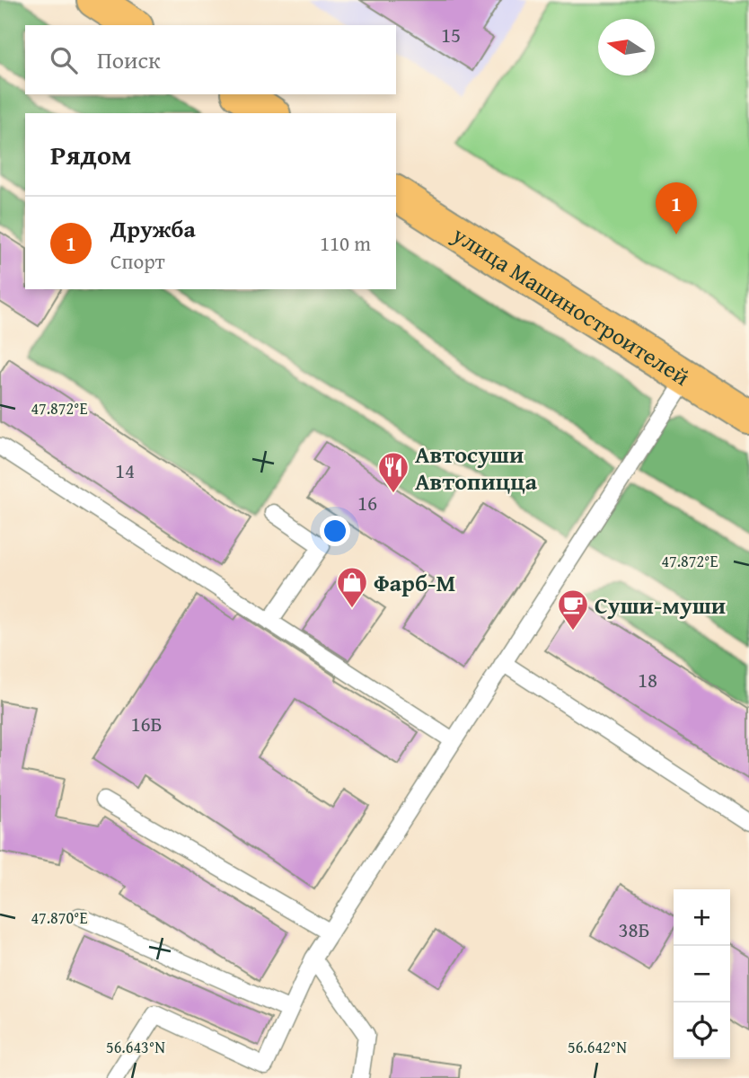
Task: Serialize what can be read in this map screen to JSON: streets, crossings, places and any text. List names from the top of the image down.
{
  "streets": {
    "main road": ["улица Машиностроителей"]
  },
  "places": {
    "restaurant": ["Автосуши Автопицца"],
    "shop": ["Фарб-М"],
    "cafe": ["Суши-муши"]
  },
  "house_numbers": [
    "15",
    "14",
    "16",
    "18",
    "16Б",
    "38Б"
  ],
  "north": "left",
  "page": {
    "search": "Поиск",
    "heading": "Рядом",
    "pins": "1",
    "list": [
      {
        "mark": "1",
        "name": "Дружба",
        "note": "Спорт",
        "value": "110 m"
      }
    ],
    "map_buttons": ["+", "−"]
  },
  "coordinates": [
    "47.872°E",
    "47.870°E",
    "56.643°N",
    "56.642°N"
  ]
}
